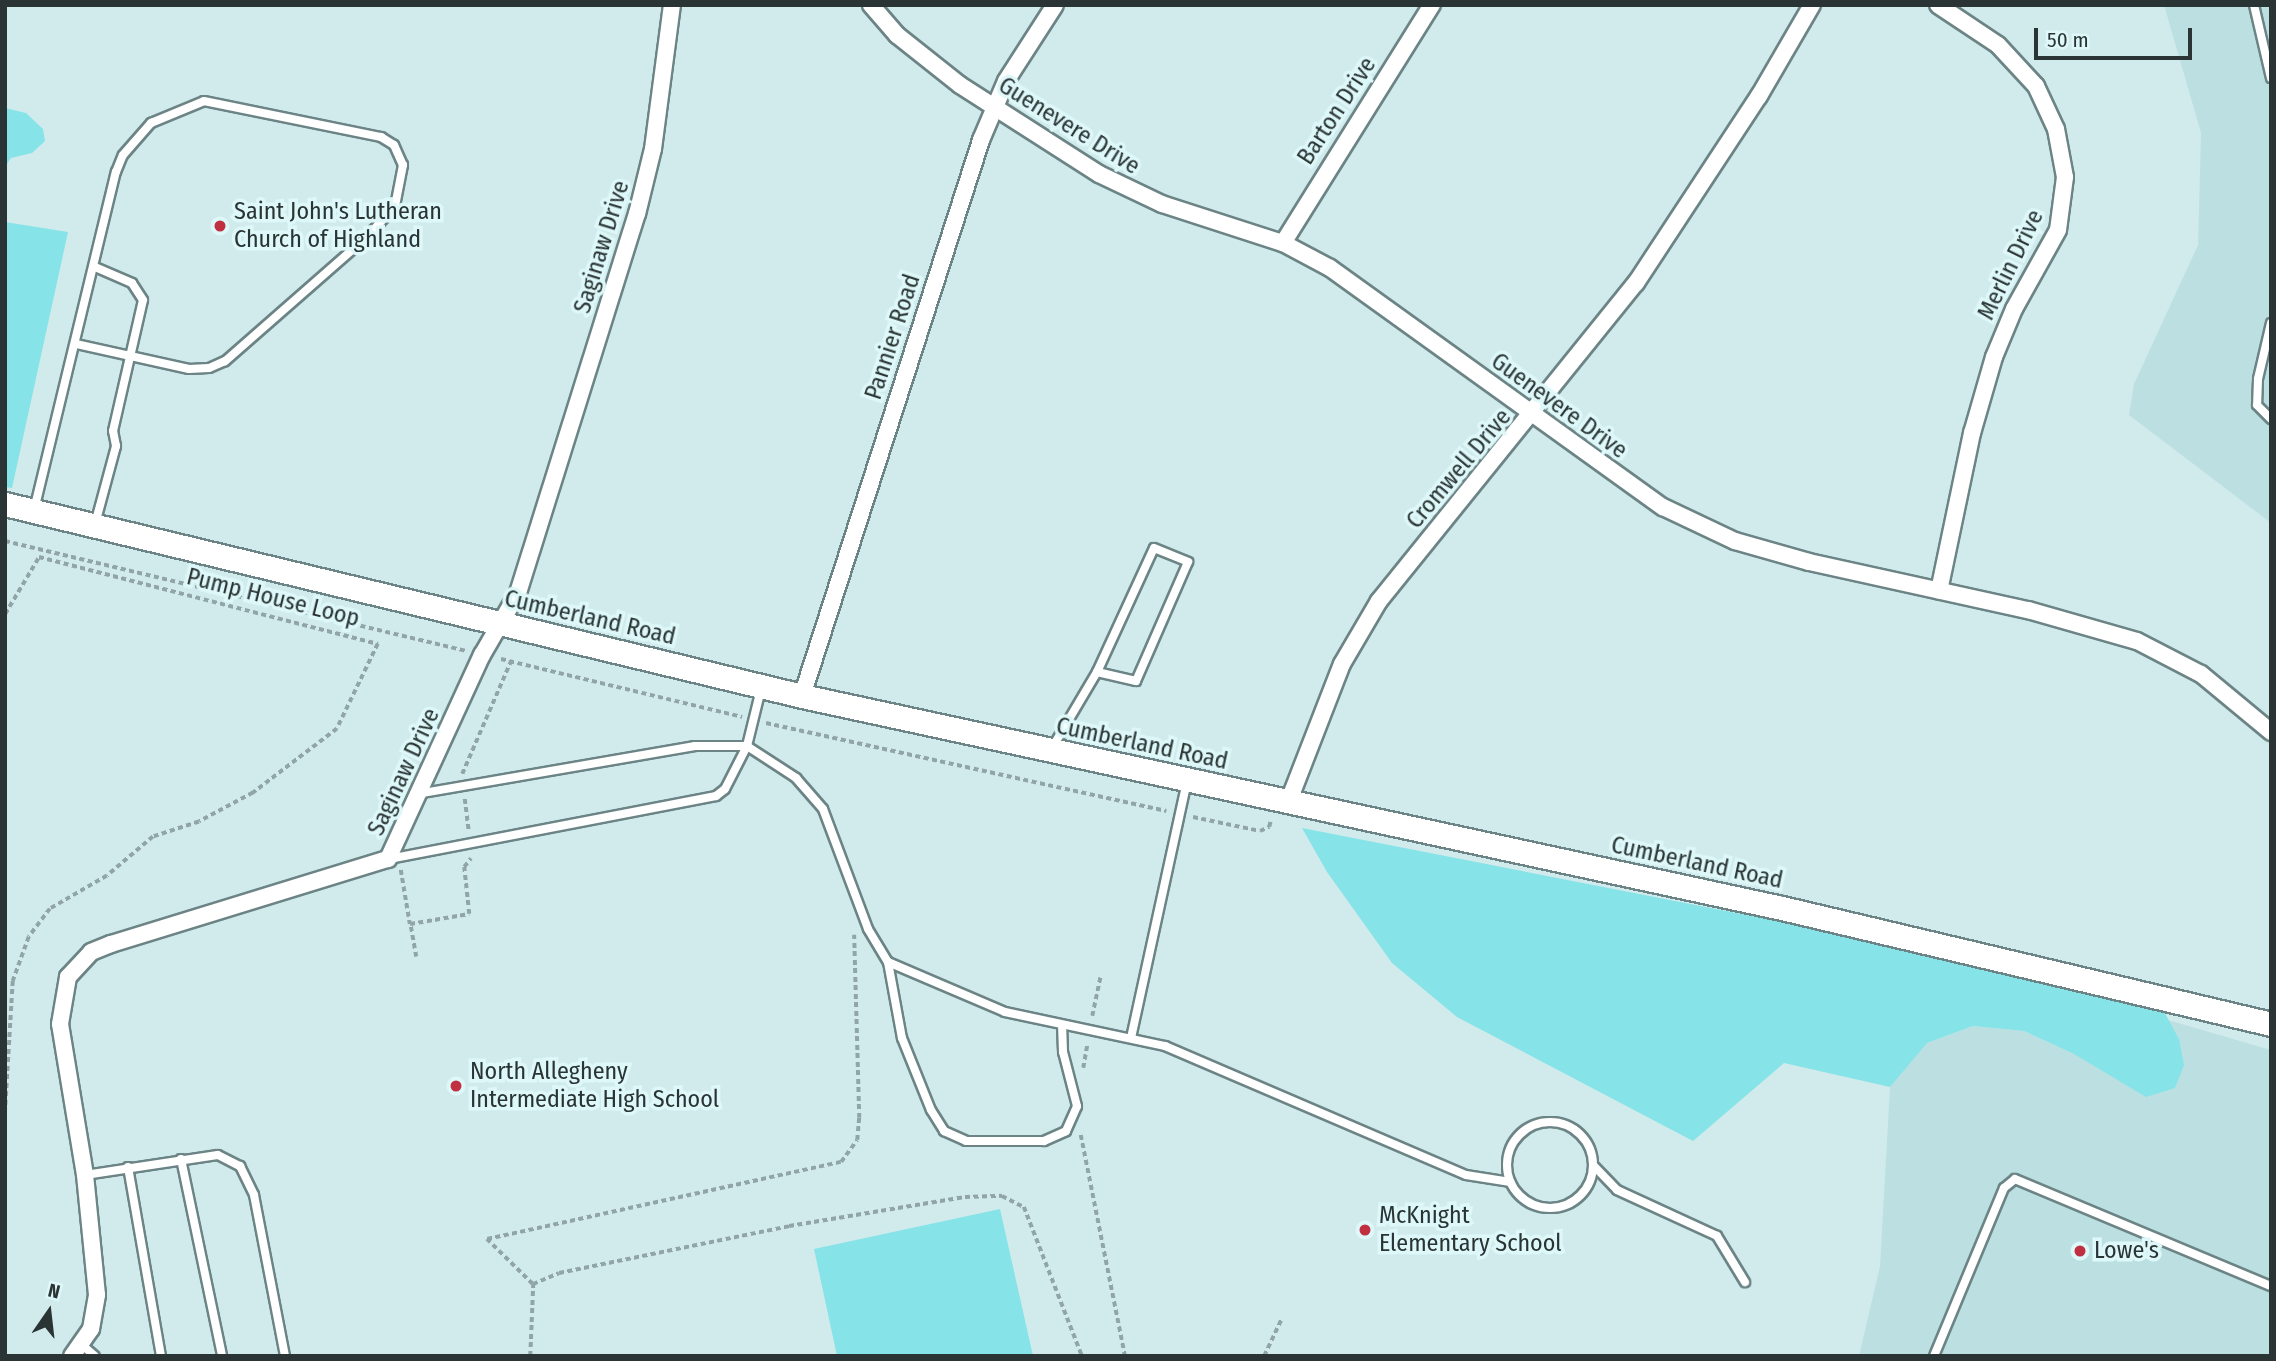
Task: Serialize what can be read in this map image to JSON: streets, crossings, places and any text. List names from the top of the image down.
{
  "streets": {
    "main road": ["Cumberland Road"],
    "street": [
      "Barton Drive",
      "Guenevere Drive",
      "Saginaw Drive",
      "Merlin Drive",
      "Pannier Road",
      "Cromwell Drive"
    ],
    "path": ["Pump House Loop"]
  },
  "crossings": [
    ["Barton Drive", "Guenevere Drive"],
    ["Guenevere Drive", "Merlin Drive"],
    ["Guenevere Drive", "Pannier Road"],
    ["Guenevere Drive", "Cromwell Drive"],
    ["Saginaw Drive", "Cumberland Road"],
    ["Pannier Road", "Cumberland Road"],
    ["Cromwell Drive", "Cumberland Road"]
  ],
  "places": [
    "Saint John's Lutheran Church of Highland",
    "North Allegheny Intermediate High School",
    "McKnight Elementary School",
    "Lowe's"
  ],
  "scale_bar": "50 m",
  "north": "top"
}
